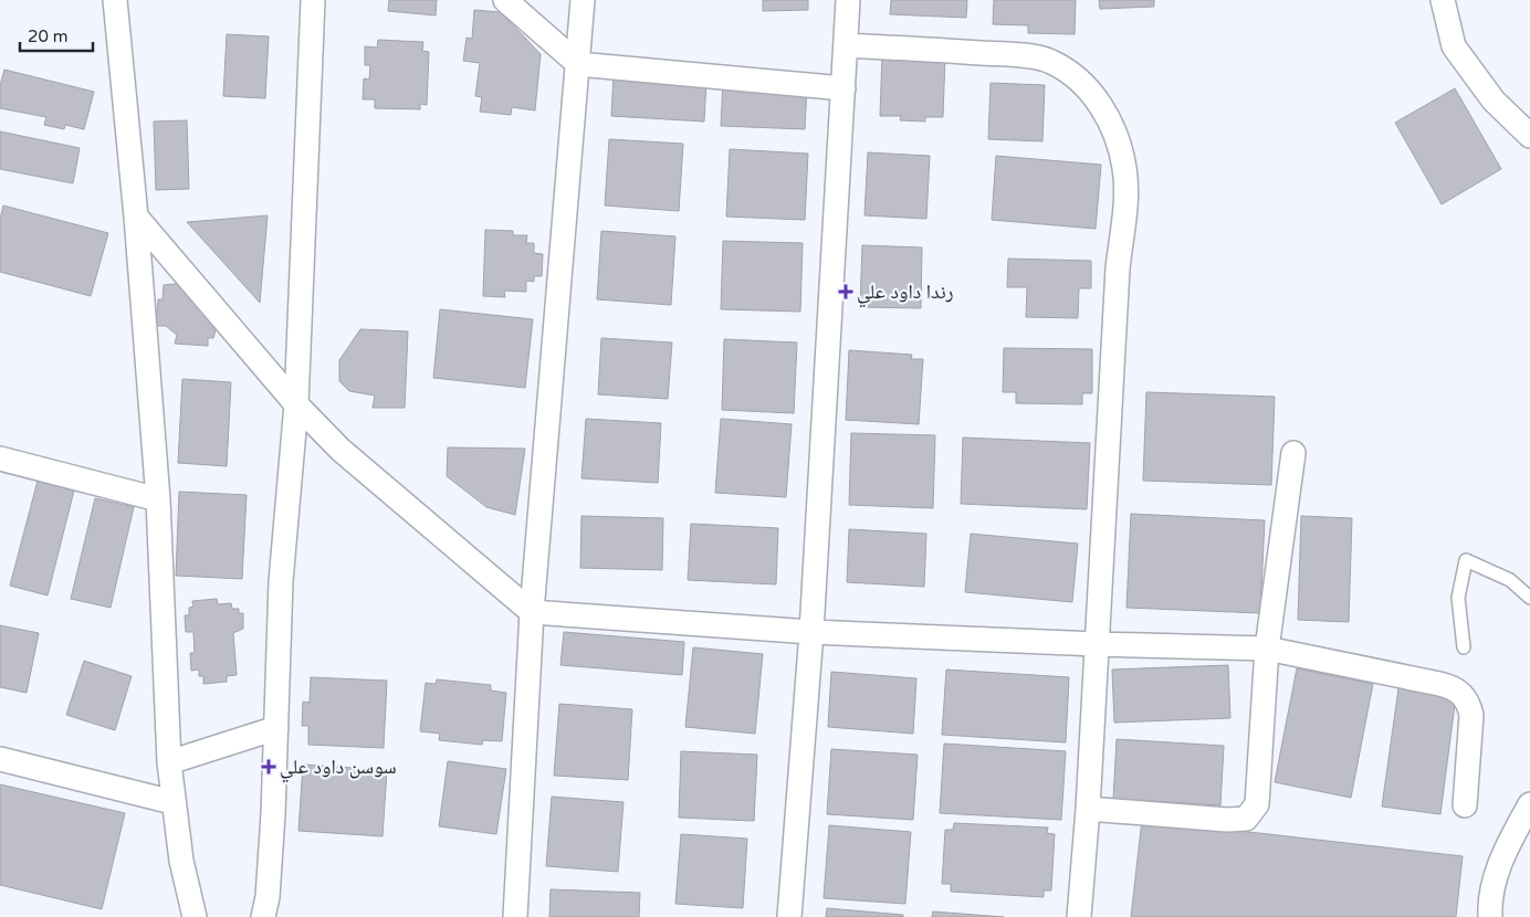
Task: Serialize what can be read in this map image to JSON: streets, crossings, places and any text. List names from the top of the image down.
{
  "places": {
    "health": ["رندا داود علي", "سوسن داود علي"]
  },
  "scale_bar": "20 m"
}
